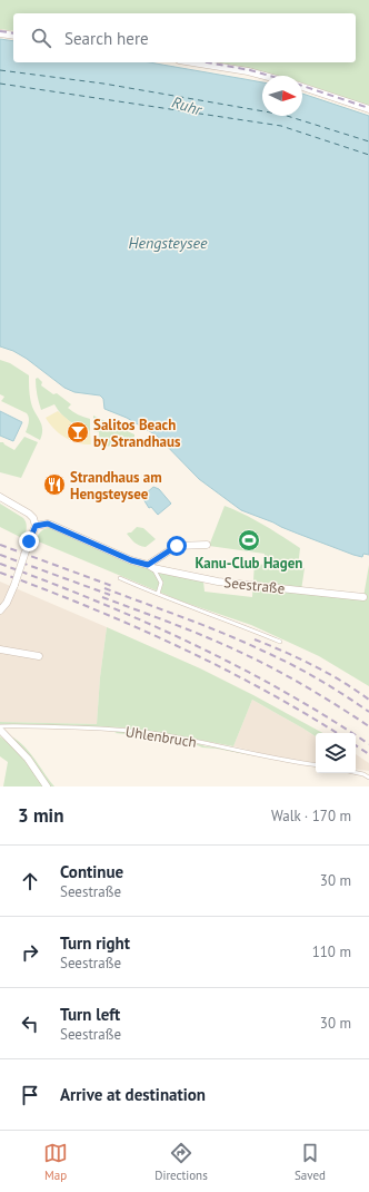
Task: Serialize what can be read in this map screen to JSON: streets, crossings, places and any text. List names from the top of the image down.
{
  "streets": {
    "street": ["Seestraße"],
    "lane": ["Uhlenbruch"]
  },
  "water": ["Ruhr", "Hengsteysee"],
  "places": {
    "bar": ["Salitos Beach by Strandhaus"],
    "restaurant": ["Strandhaus am Hengsteysee"],
    "sports": ["Kanu-Club Hagen"]
  },
  "north": "right",
  "page": {
    "search": "Search here",
    "heading": ["3 min", "Walk · 170 m"],
    "list": [
      ["Continue", "Seestraße", "30 m"],
      ["Turn right", "Seestraße", "110 m"],
      ["Turn left", "Seestraße", "30 m"],
      "Arrive at destination"
    ],
    "nav": ["Map", "Directions", "Saved"]
  }
}
